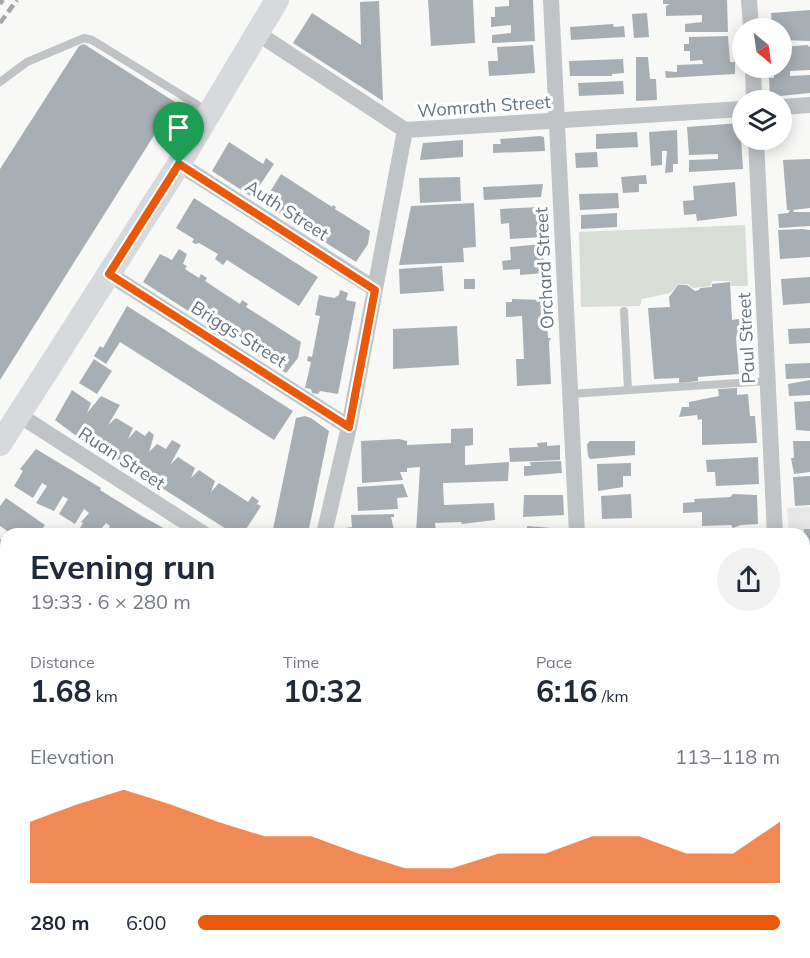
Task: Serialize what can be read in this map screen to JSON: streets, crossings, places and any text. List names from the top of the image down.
{
  "streets": {
    "street": [
      "Womrath Street",
      "Auth Street",
      "Orchard Street",
      "Briggs Street",
      "Paul Street",
      "Ruan Street"
    ]
  },
  "crossings": [
    ["Womrath Street", "Orchard Street"]
  ],
  "north": "bottom right",
  "page": {
    "heading": ["Evening run", "19:33 · 6 × 280 m"],
    "stats": [
      ["Distance", "1.68 km"],
      ["Time", "10:32"],
      ["Pace", "6:16 /km"]
    ],
    "chart": ["Elevation", "113–118 m"],
    "list": [
      {
        "name": "280 m",
        "note": "6:00"
      }
    ]
  }
}
